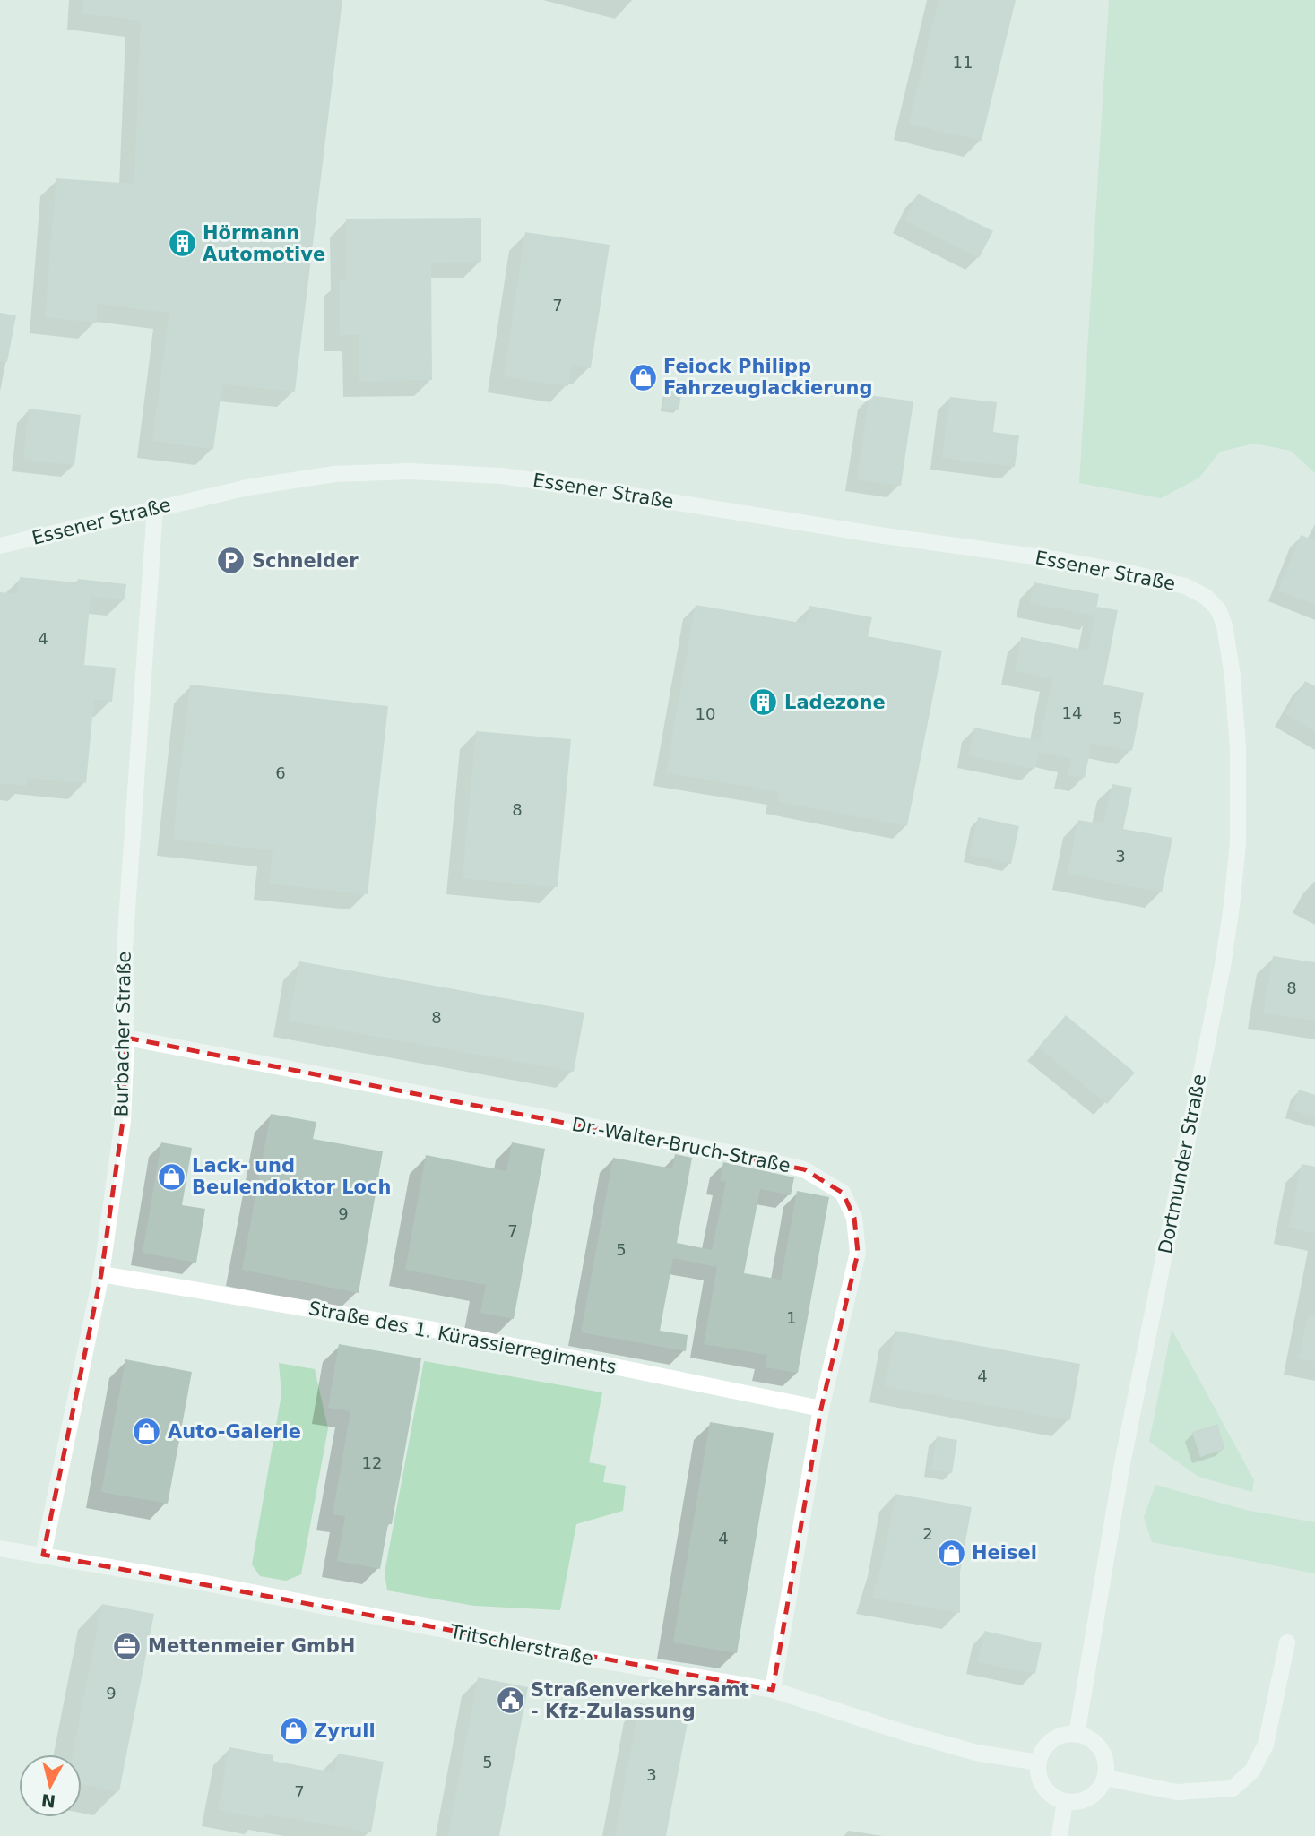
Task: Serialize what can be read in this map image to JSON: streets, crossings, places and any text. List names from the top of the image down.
{
  "streets": {
    "street": [
      "Essener Straße",
      "Burbacher Straße",
      "Dr.-Walter-Bruch-Straße",
      "Dortmunder Straße",
      "Straße des 1. Kürassierregiments",
      "Tritschlerstraße"
    ]
  },
  "crossings": [
    ["Essener Straße", "Burbacher Straße"],
    ["Essener Straße", "Dortmunder Straße"],
    ["Burbacher Straße", "Dr.-Walter-Bruch-Straße"],
    ["Burbacher Straße", "Straße des 1. Kürassierregiments"],
    ["Burbacher Straße", "Tritschlerstraße"],
    ["Dr.-Walter-Bruch-Straße", "Straße des 1. Kürassierregiments"],
    ["Dr.-Walter-Bruch-Straße", "Tritschlerstraße"],
    ["Dortmunder Straße", "Tritschlerstraße"]
  ],
  "places": {
    "building": ["Hörmann Automotive", "Ladezone"],
    "shop": [
      "Feiock Philipp Fahrzeuglackierung",
      "Lack- und Beulendoktor Loch",
      "Auto-Galerie",
      "Heisel",
      "Zyrull"
    ],
    "parking": ["Schneider"],
    "office": ["Mettenmeier GmbH"],
    "public building": ["Straßenverkehrsamt - Kfz-Zulassung"]
  },
  "house_numbers": [
    "11",
    "7",
    "4",
    "14",
    "10",
    "5",
    "6",
    "8",
    "3",
    "8",
    "8",
    "9",
    "7",
    "5",
    "1",
    "4",
    "12",
    "2",
    "4",
    "9",
    "5",
    "3",
    "7"
  ],
  "north": "bottom"
}
